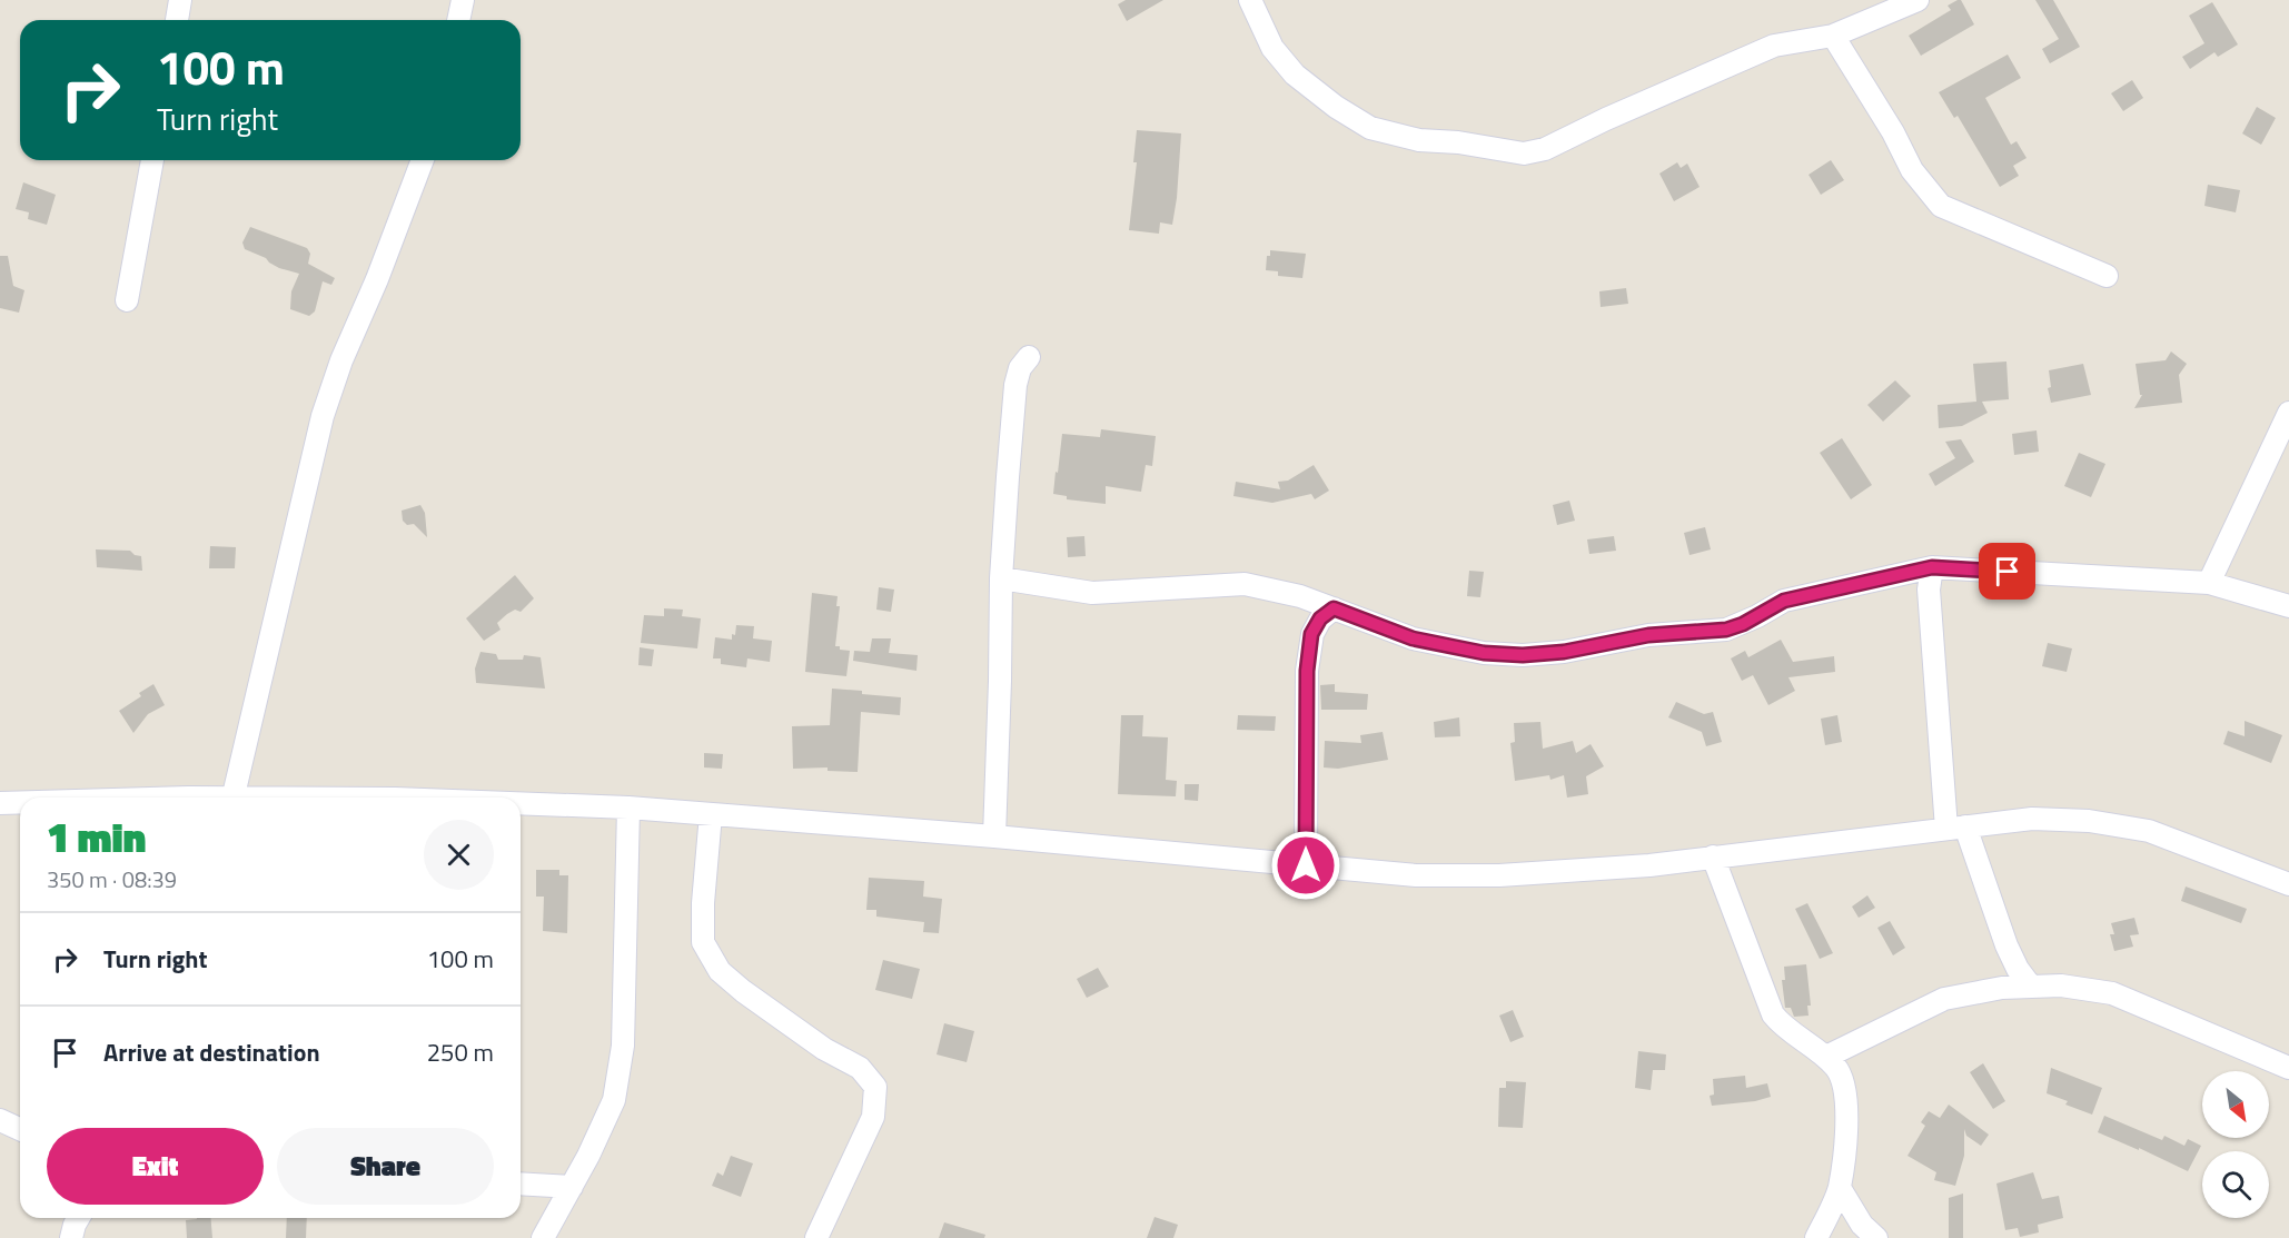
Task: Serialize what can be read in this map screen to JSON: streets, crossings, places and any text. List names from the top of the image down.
{
  "north": "bottom right",
  "page": {
    "turn": ["100 m", "Turn right"],
    "heading": ["1 min", "350 m · 08:39"],
    "list": [
      {
        "name": "Turn right",
        "value": "100 m"
      },
      {
        "name": "Arrive at destination",
        "value": "250 m"
      }
    ],
    "buttons": ["Exit", "Share"]
  }
}
